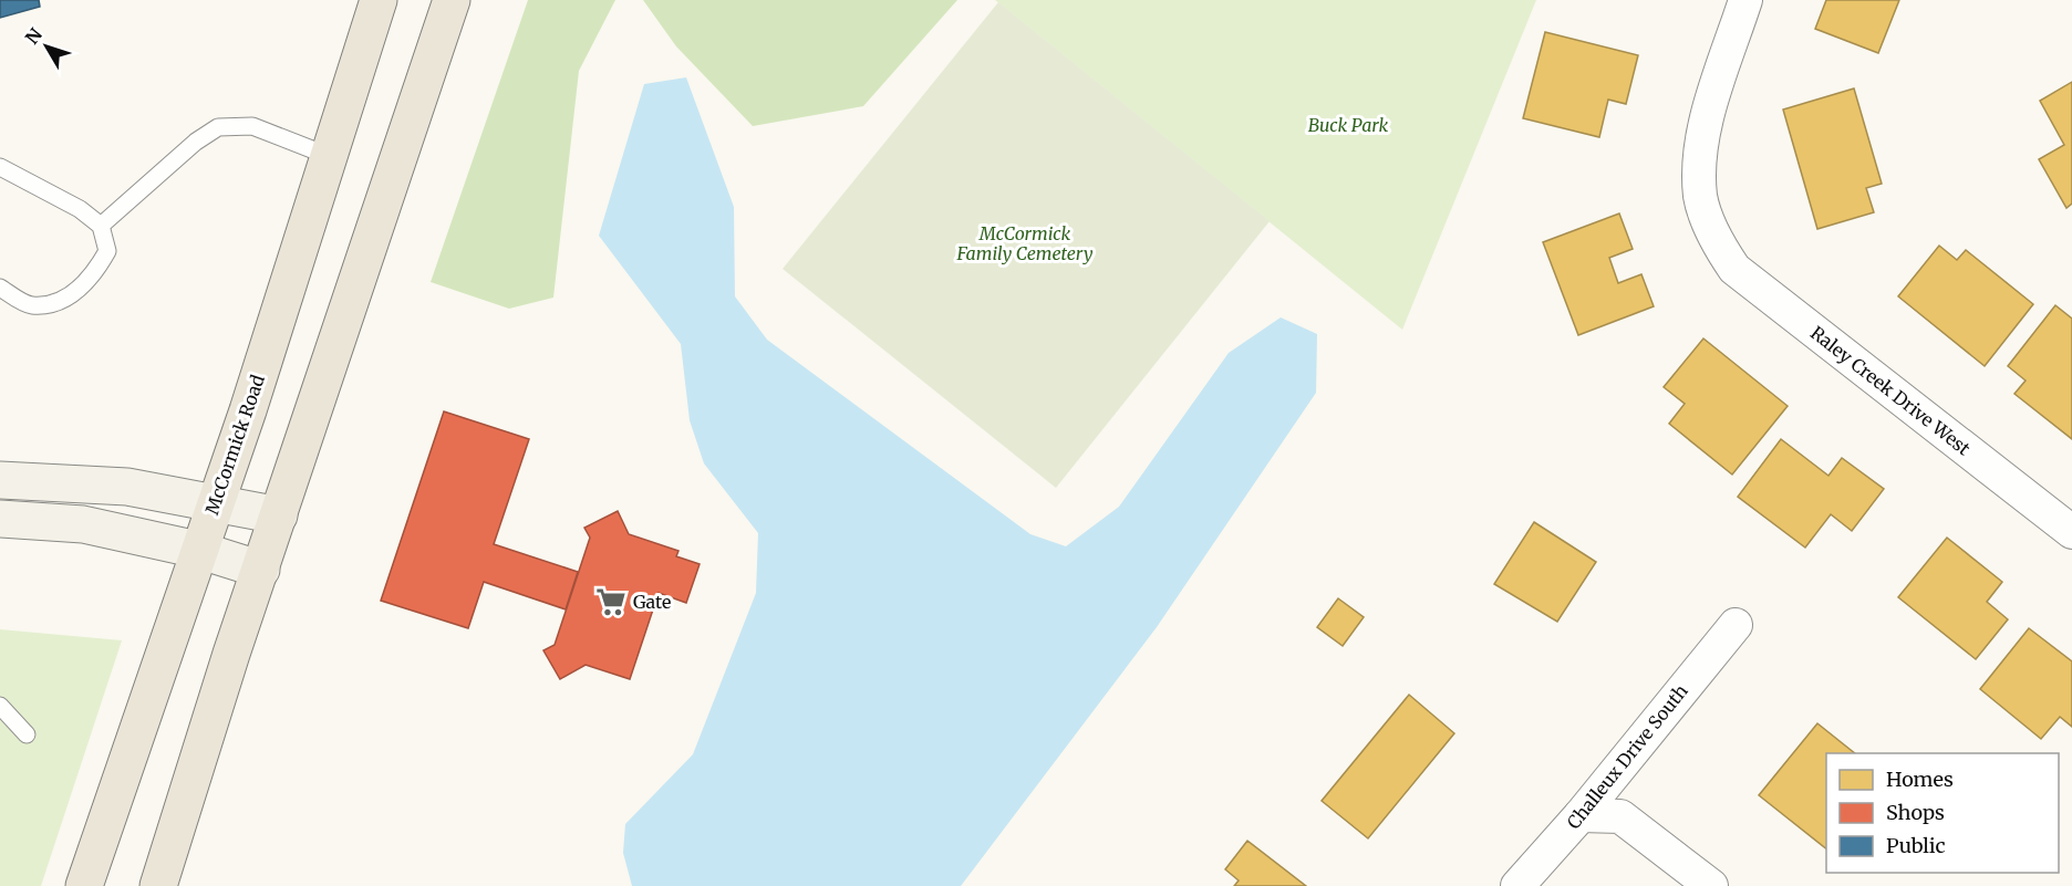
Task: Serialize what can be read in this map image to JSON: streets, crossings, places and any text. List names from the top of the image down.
{
  "streets": {
    "main road": ["McCormick Road"],
    "street": ["Raley Creek Drive West", "Challeux Drive South"]
  },
  "parks": ["Buck Park", "McCormick Family Cemetery"],
  "places": {
    "supermarket": ["Gate"]
  },
  "legend": ["Homes", "Shops", "Public"],
  "north": "top left"
}
